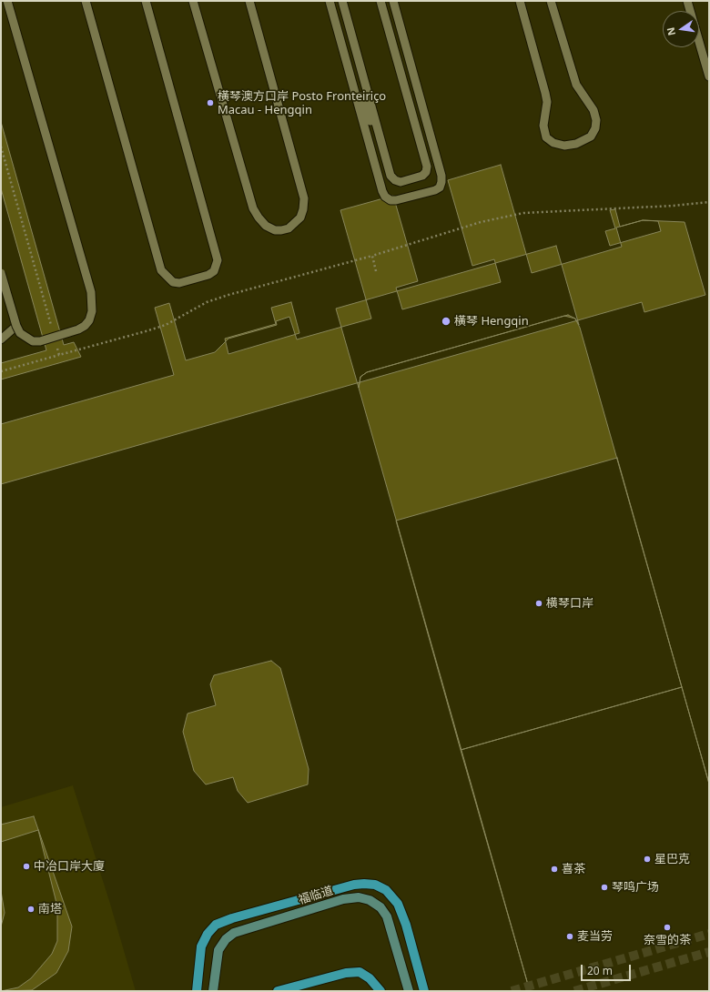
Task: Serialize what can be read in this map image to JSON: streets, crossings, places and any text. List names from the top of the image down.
{
  "streets": {
    "main road": ["福临道"]
  },
  "places": [
    "橫琴澳方口岸 Posto Fronteiriço Macau - Hengqin",
    "橫琴 Hengqin",
    "横琴口岸",
    "星巴克",
    "中冶口岸大廈",
    "喜茶",
    "琴鸣广场",
    "南塔",
    "奈雪的茶",
    "麦当劳"
  ],
  "scale_bar": "20 m",
  "north": "left"
}
